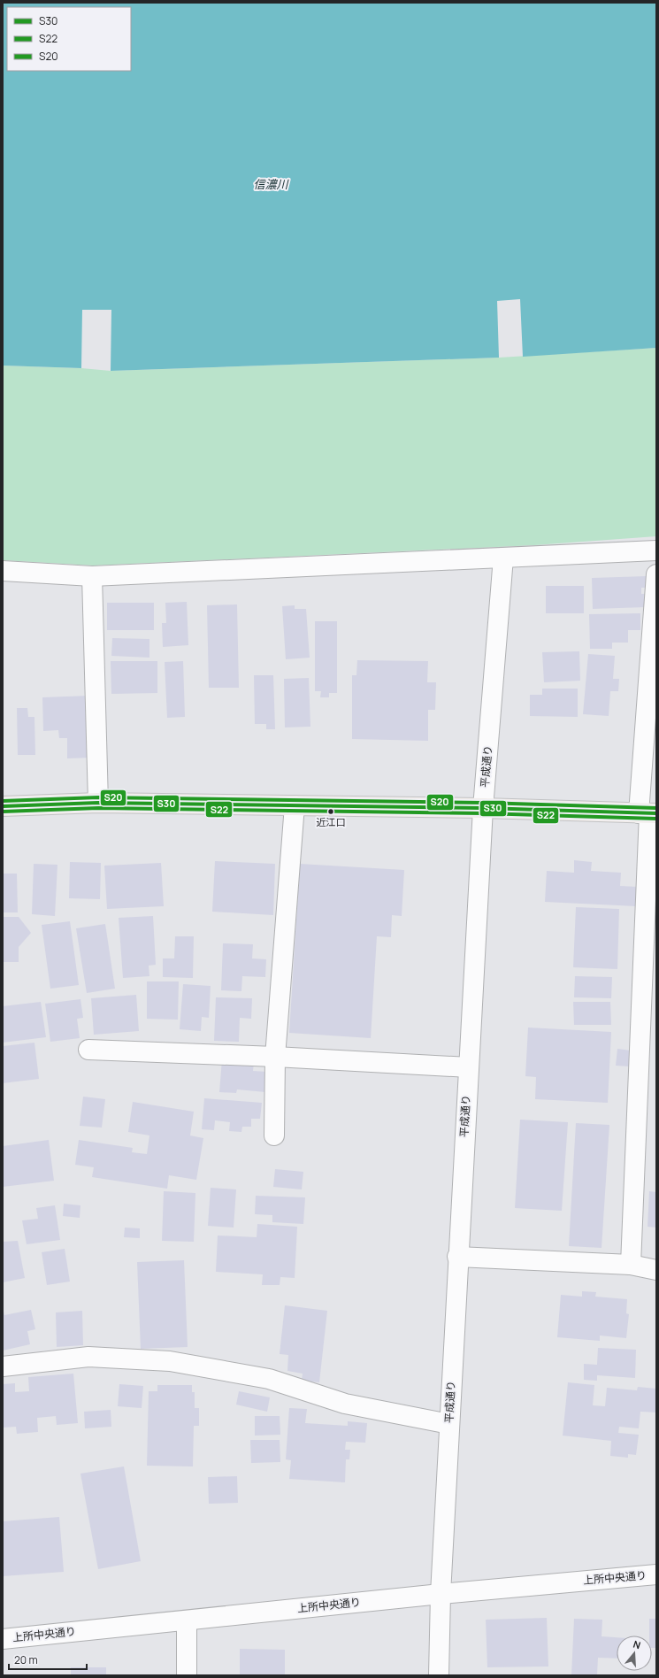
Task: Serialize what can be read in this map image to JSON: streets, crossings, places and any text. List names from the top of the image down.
{
  "streets": {
    "street": ["平成通り", "上所中央通り"]
  },
  "crossings": [
    ["平成通り", "上所中央通り"]
  ],
  "water": ["信濃川"],
  "places": ["近江口"],
  "lines": ["transit line S20", "transit line S30", "transit line S22"],
  "legend": ["S30", "S22", "S20"],
  "scale_bar": "20 m",
  "north": "top"
}
